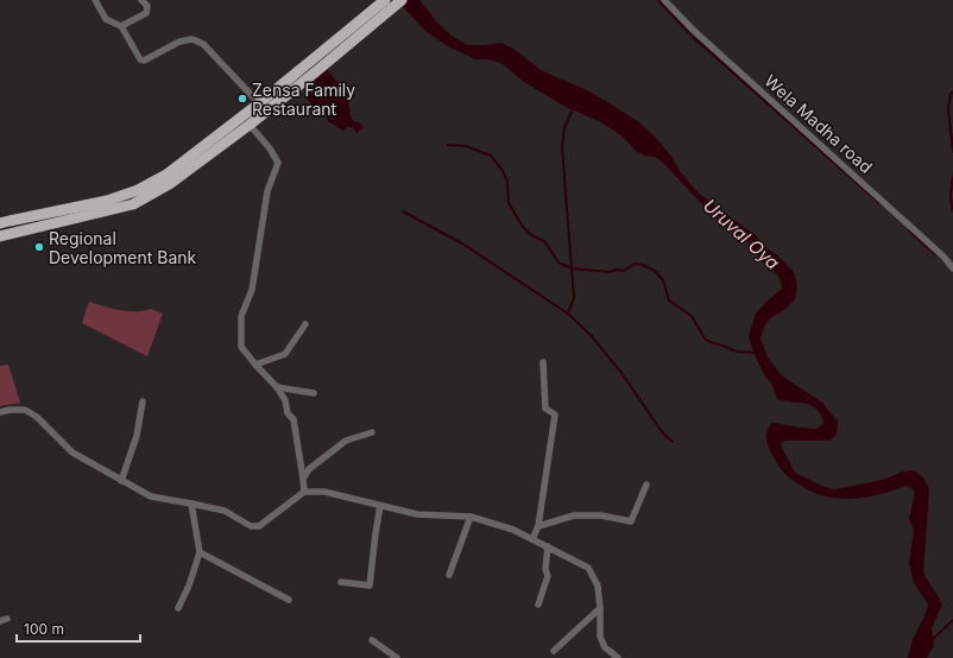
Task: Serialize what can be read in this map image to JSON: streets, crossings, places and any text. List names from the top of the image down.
{
  "streets": {
    "street": ["Wela Madha road"]
  },
  "water": ["Uruval Oya"],
  "places": ["Zensa Family Restaurant", "Regional Development Bank"],
  "scale_bar": "100 m"
}
